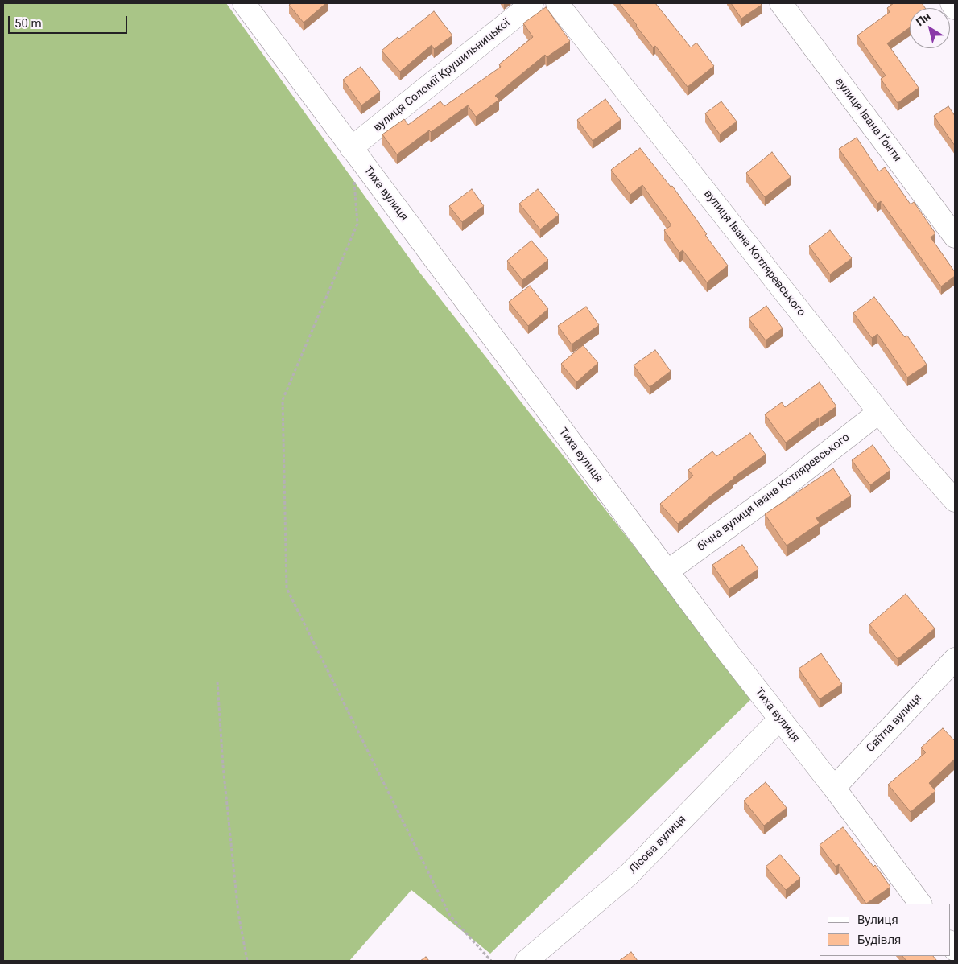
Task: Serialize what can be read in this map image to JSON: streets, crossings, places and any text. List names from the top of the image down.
{
  "streets": {
    "street": [
      "вулиця Соломії Крушильницької",
      "вулиця Івана Ґонти",
      "Тиха вулиця",
      "вулиця Івана Котляревського",
      "бічна вулиця Івана Котляревського",
      "Світла вулиця",
      "Лісова вулиця"
    ]
  },
  "crossings": [
    ["вулиця Соломії Крушильницької", "Тиха вулиця"],
    ["Тиха вулиця", "бічна вулиця Івана Котляревського"],
    ["Тиха вулиця", "Світла вулиця"],
    ["Тиха вулиця", "Лісова вулиця"],
    ["вулиця Івана Котляревського", "бічна вулиця Івана Котляревського"]
  ],
  "legend": ["Вулиця", "Будівля"],
  "scale_bar": "50 m",
  "north": "top left"
}
